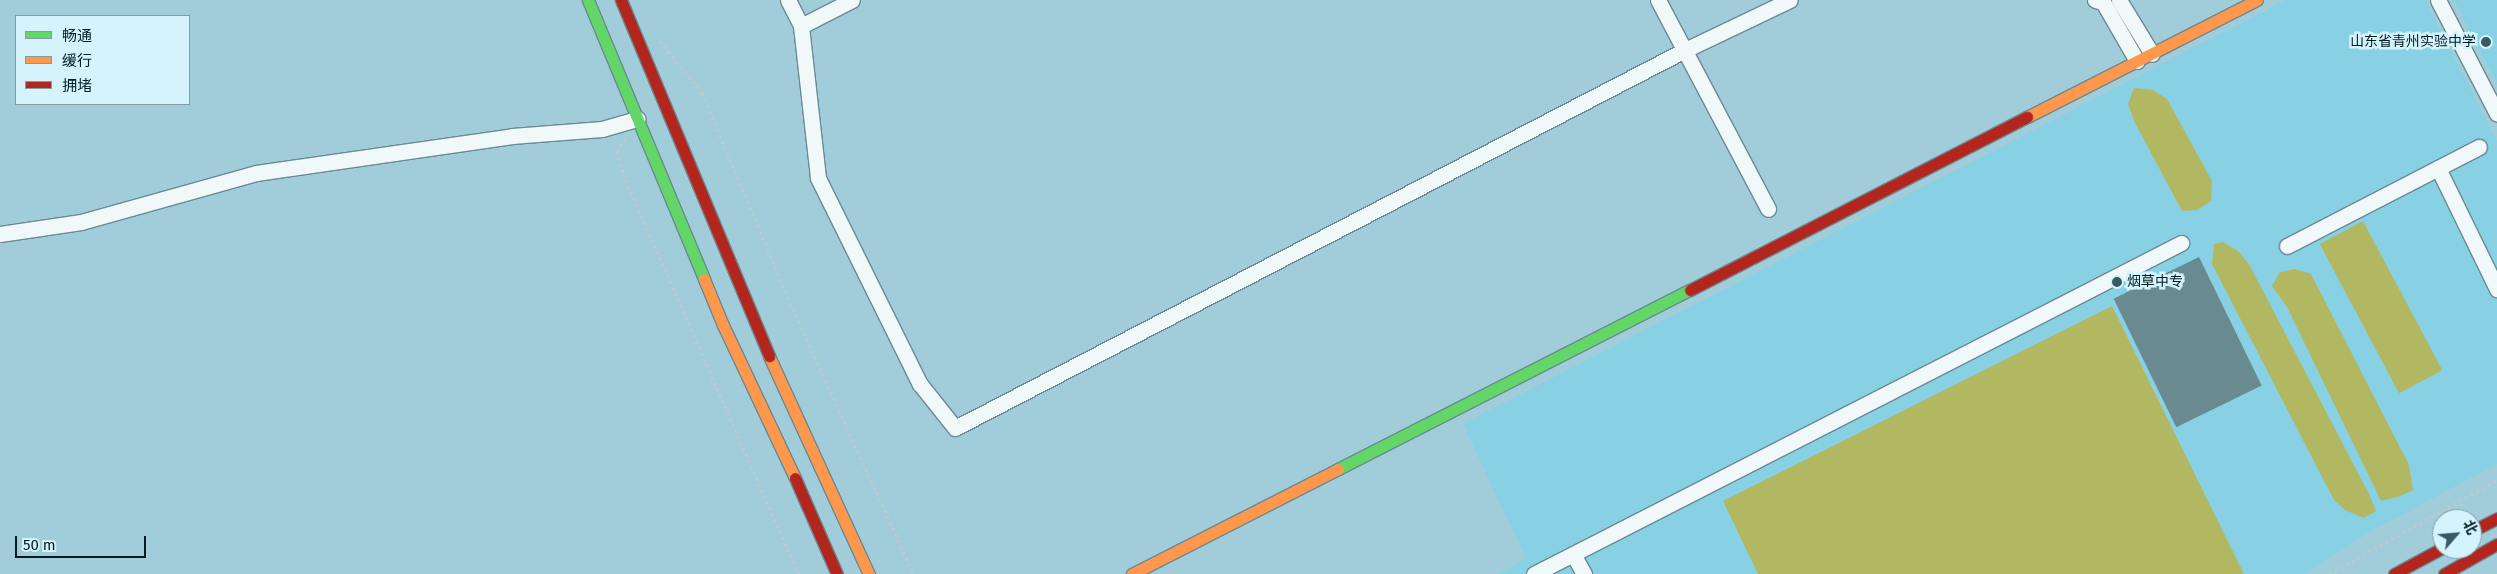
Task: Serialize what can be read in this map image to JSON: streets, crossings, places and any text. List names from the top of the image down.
{
  "places": ["山东省青州实验中学", "烟草中专"],
  "legend": ["畅通", "缓行", "拥堵"],
  "scale_bar": "50 m",
  "north": "top right"
}
